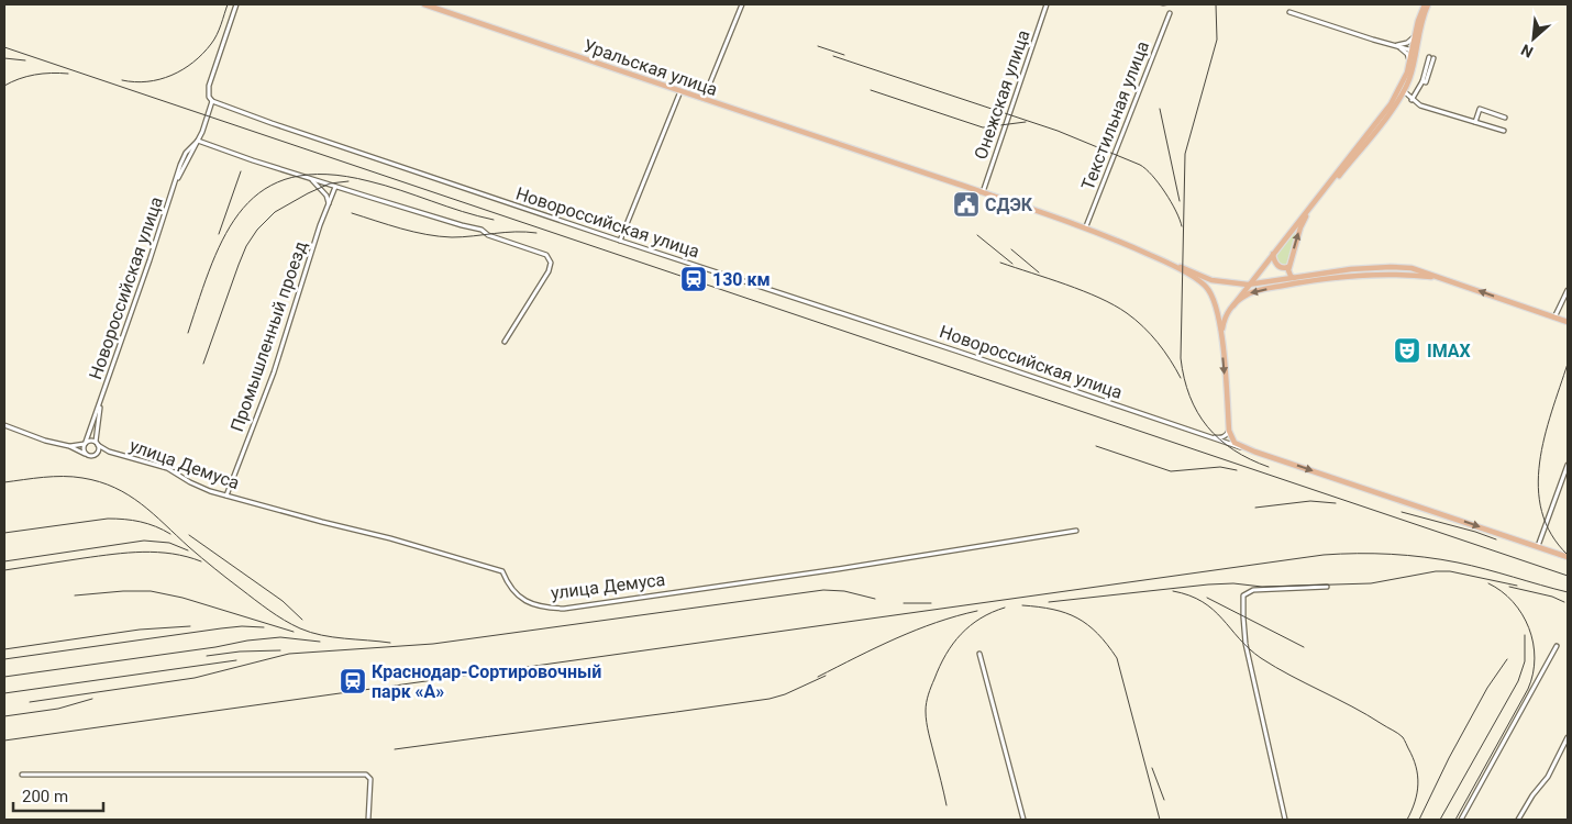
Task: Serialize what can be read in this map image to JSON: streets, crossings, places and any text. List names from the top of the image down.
{
  "streets": {
    "main road": ["Уральская улица", "Новороссийская улица"],
    "street": [
      "Онежская улица",
      "Текстильная улица",
      "Промышленный проезд",
      "улица Демуса"
    ]
  },
  "crossings": [
    ["Уральская улица", "Онежская улица"],
    ["Уральская улица", "Текстильная улица"],
    ["Промышленный проезд", "улица Демуса"]
  ],
  "places": {
    "public building": ["СДЭК"],
    "station": ["130 км", "Краснодар-Сортировочный парк «А»"],
    "theatre": ["IMAX"]
  },
  "scale_bar": "200 m",
  "north": "bottom left"
}
